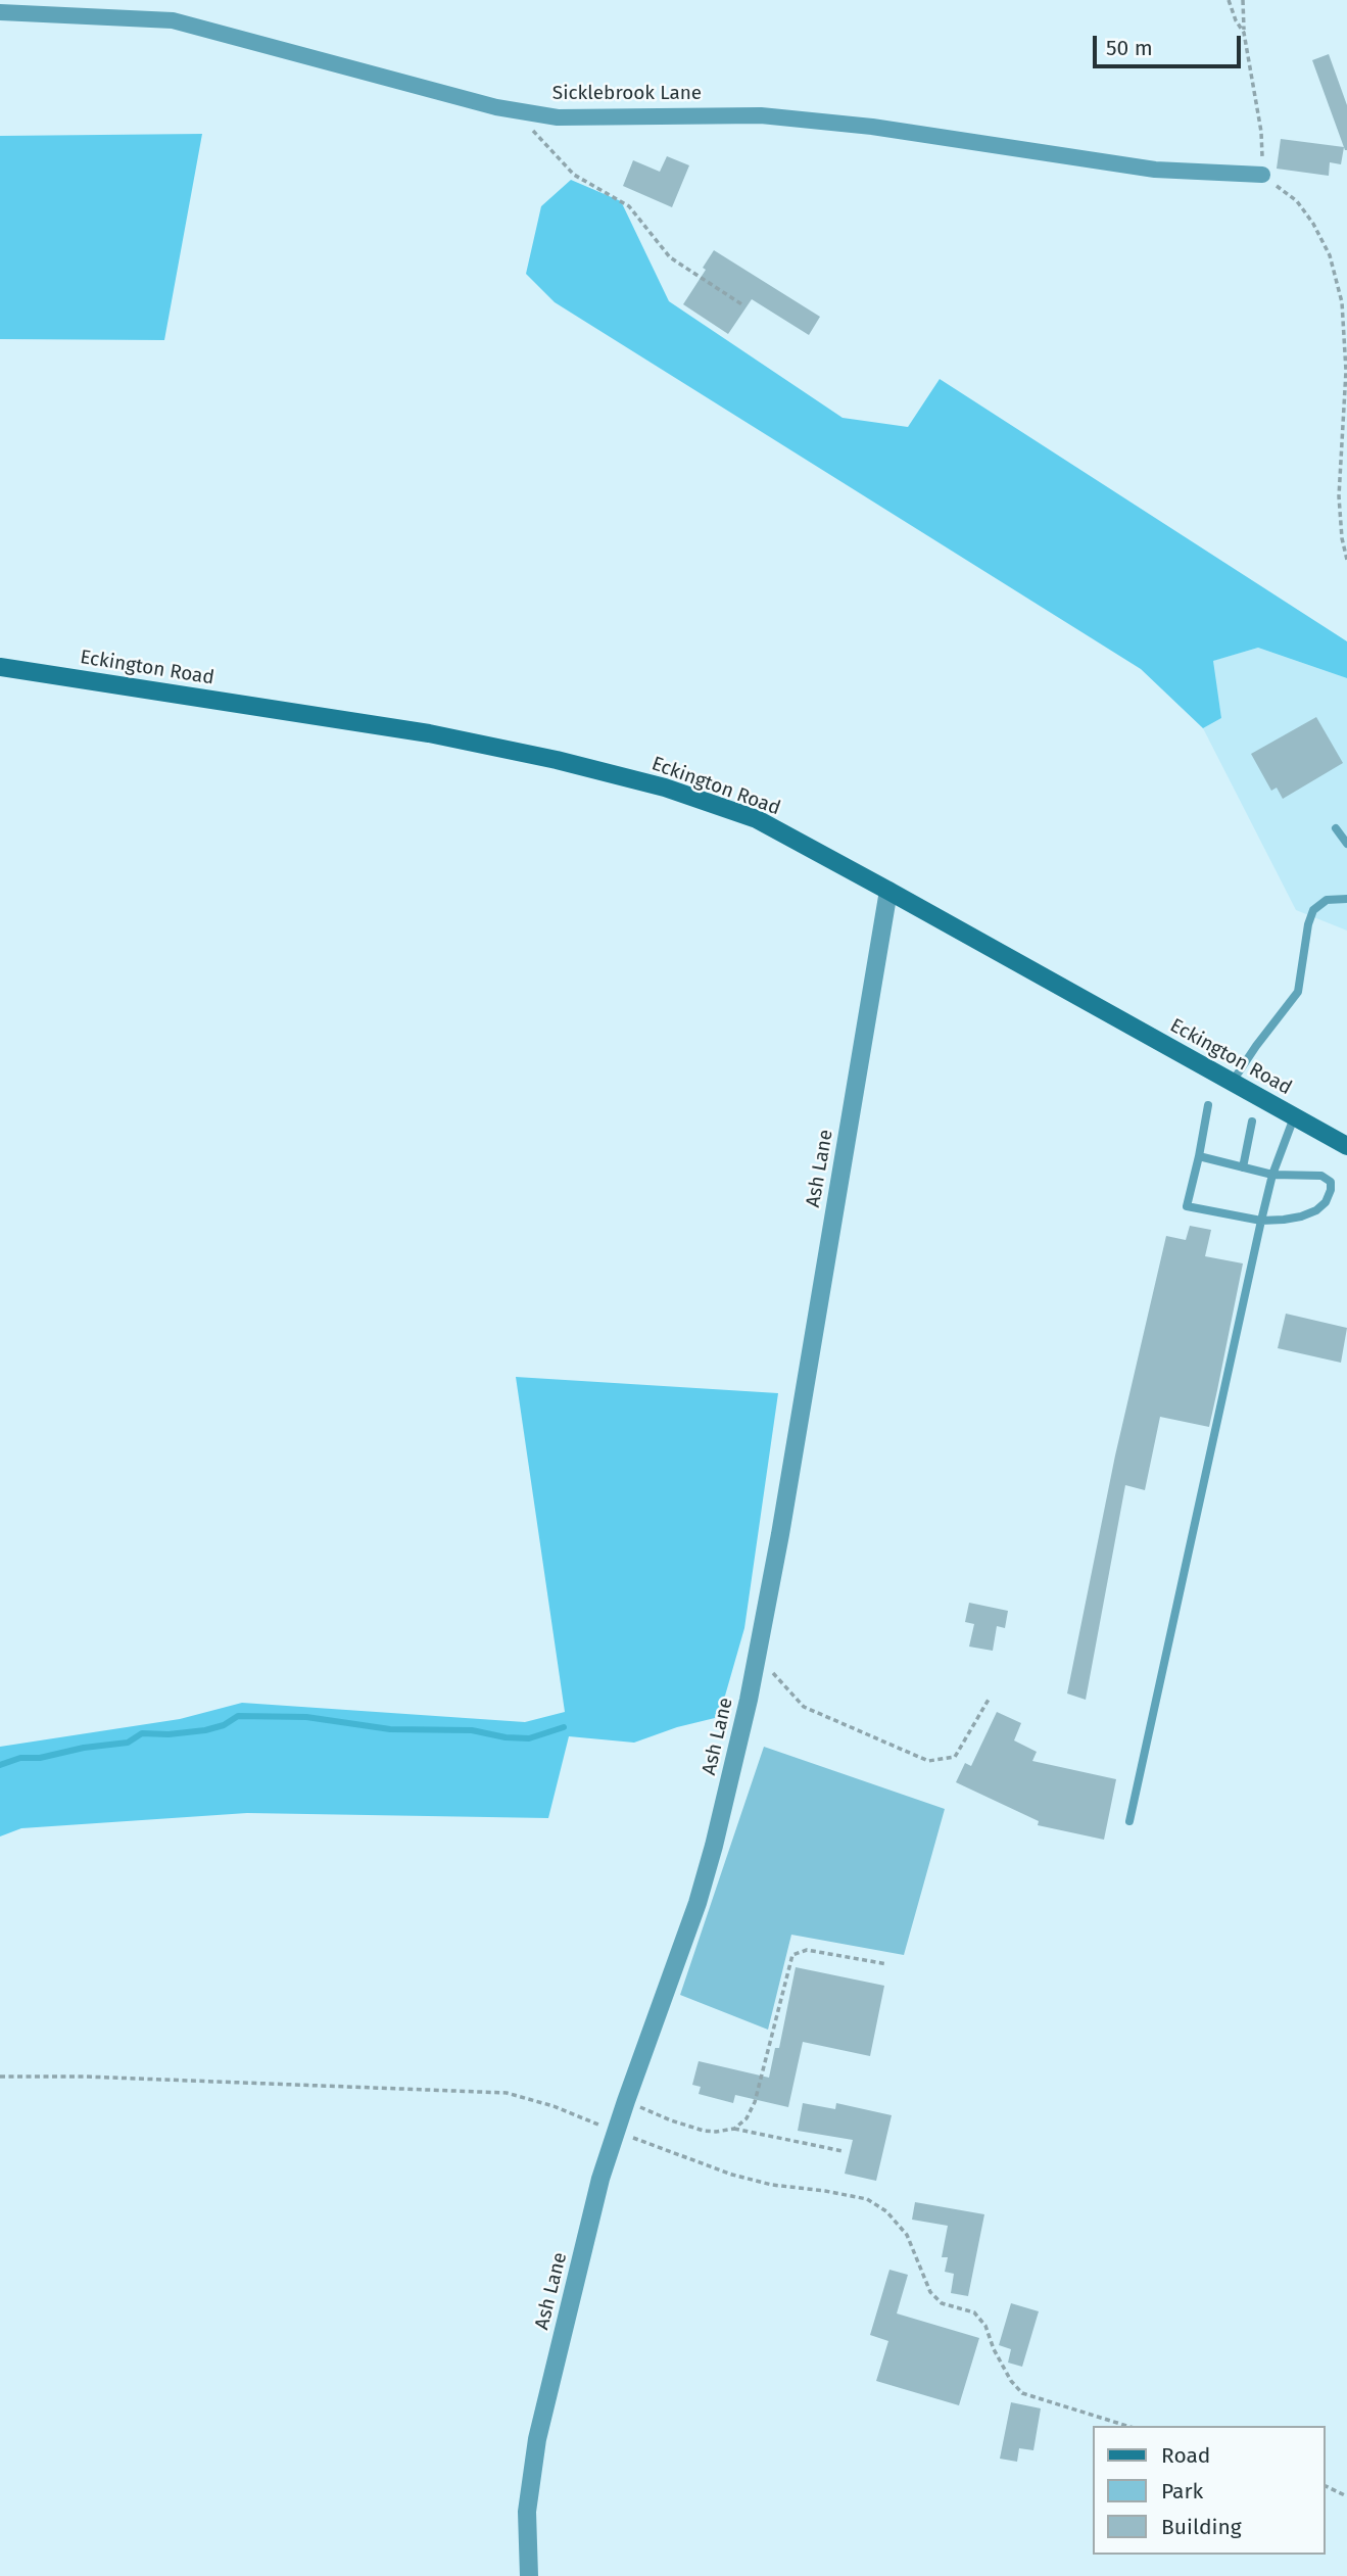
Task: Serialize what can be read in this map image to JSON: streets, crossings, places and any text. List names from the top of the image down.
{
  "streets": {
    "main road": ["Eckington Road"],
    "street": ["Sicklebrook Lane", "Ash Lane"]
  },
  "crossings": [
    ["Eckington Road", "Ash Lane"]
  ],
  "legend": ["Road", "Park", "Building"],
  "scale_bar": "50 m"
}
